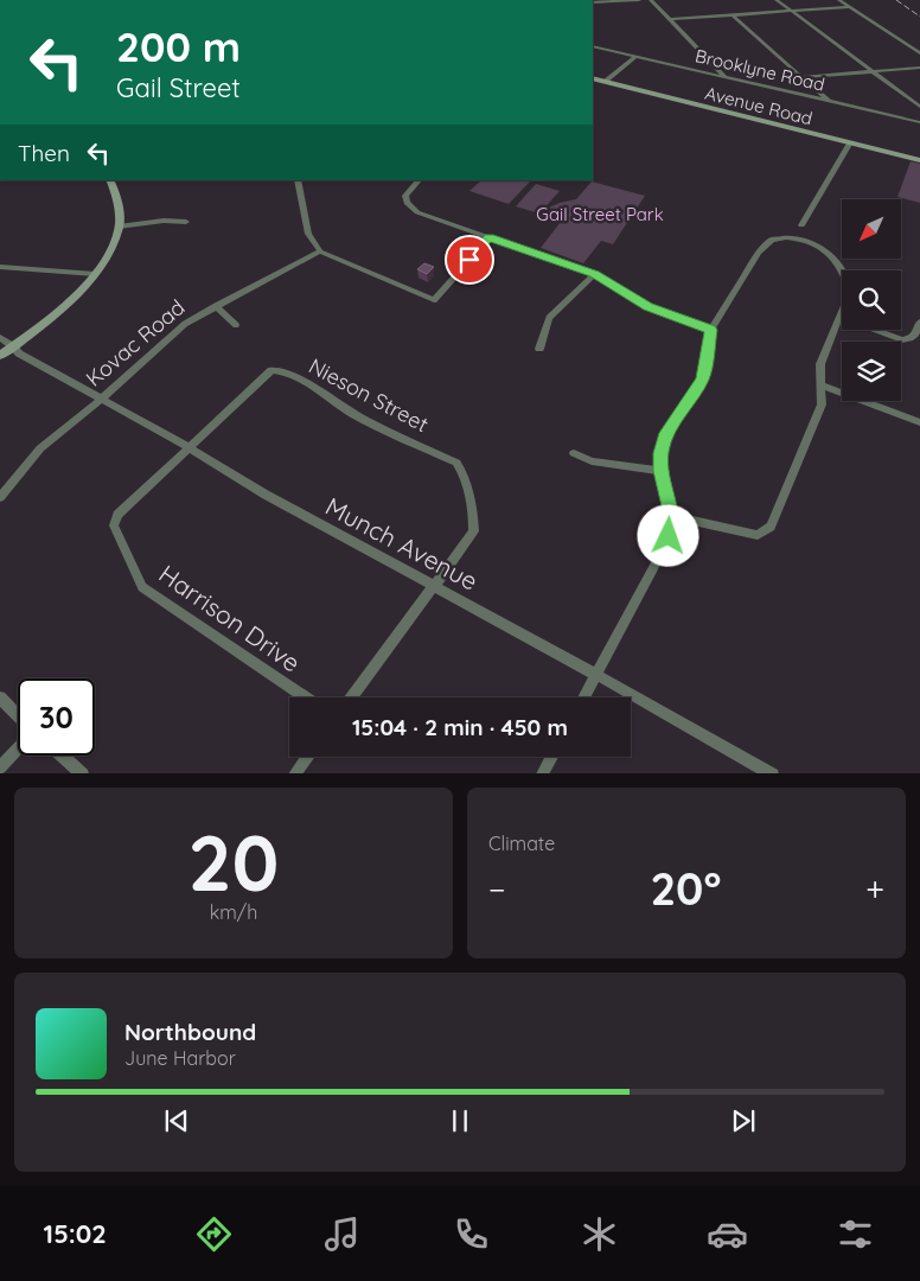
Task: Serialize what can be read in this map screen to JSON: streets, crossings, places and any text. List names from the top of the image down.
{
  "streets": {
    "street": [
      "Brooklyne Road",
      "Avenue Road",
      "Kovac Road",
      "Nieson Street",
      "Munch Avenue",
      "Harrison Drive"
    ]
  },
  "crossings": [
    ["Kovac Road", "Munch Avenue"],
    ["Nieson Street", "Munch Avenue"],
    ["Nieson Street", "Harrison Drive"],
    ["Munch Avenue", "Harrison Drive"]
  ],
  "parks": ["Gail Street Park"],
  "north": "bottom left",
  "page": {
    "turn": ["200 m", "Gail Street"],
    "then": "Then",
    "limit": "30",
    "trip": "15:04 · 2 min · 450 m",
    "tile": [
      ["20", "km/h"],
      "Climate"
    ],
    "heat": ["−", "20°", "+"],
    "song": ["Northbound", "June Harbor"],
    "tabs": "15:02"
  }
}
